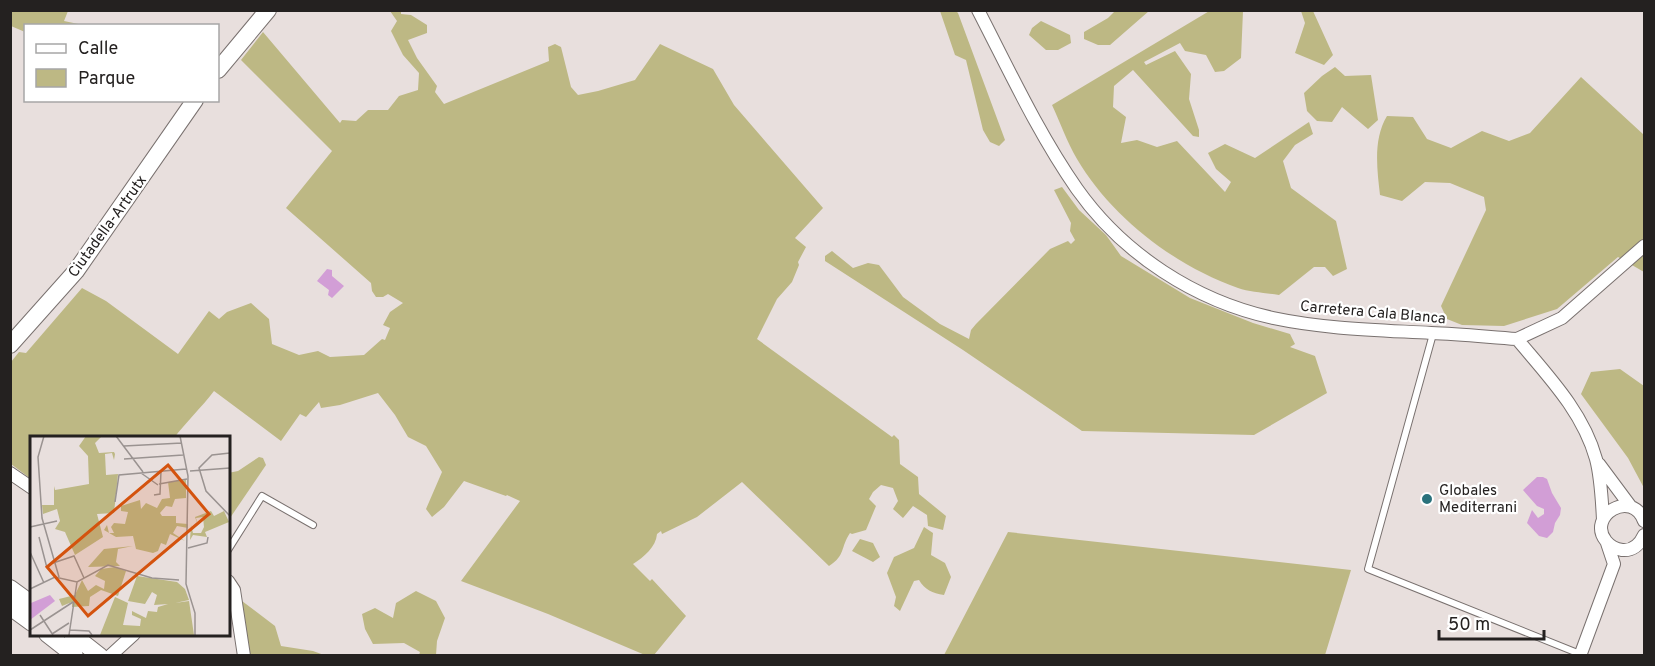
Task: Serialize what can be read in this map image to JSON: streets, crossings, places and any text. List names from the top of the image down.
{
  "streets": {
    "main road": ["Ciutadella-Artrutx"],
    "street": ["Carretera Cala Blanca"]
  },
  "places": ["Globales Mediterrani"],
  "legend": ["Calle", "Parque"],
  "scale_bar": "50 m"
}
